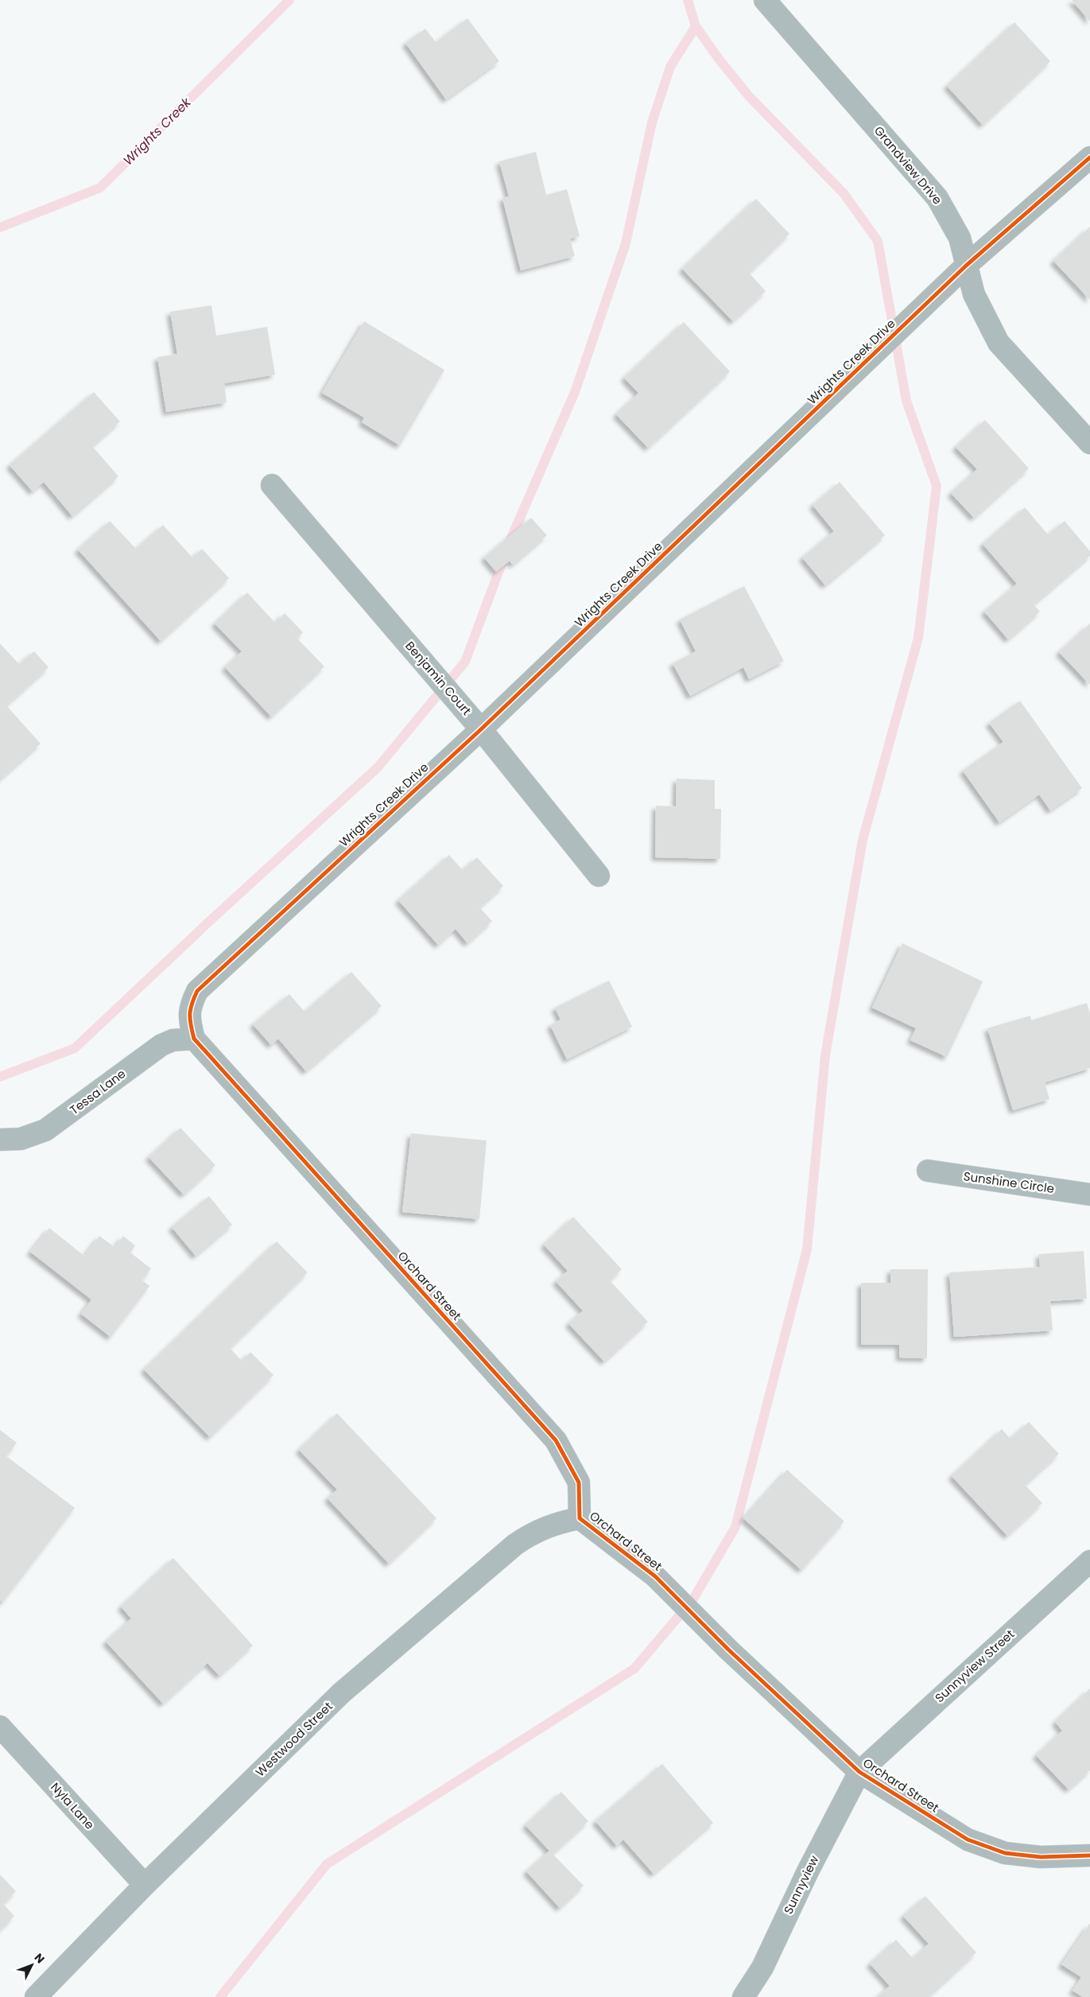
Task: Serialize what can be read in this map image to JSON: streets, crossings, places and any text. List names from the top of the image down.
{
  "streets": {
    "street": [
      "Grandview Drive",
      "Wrights Creek Drive",
      "Benjamin Court",
      "Tessa Lane",
      "Sunshine Circle",
      "Orchard Street",
      "Sunnyview Street",
      "Westwood Street",
      "Nyla Lane",
      "Sunnyview"
    ]
  },
  "crossings": [
    ["Grandview Drive", "Wrights Creek Drive"],
    ["Wrights Creek Drive", "Benjamin Court"],
    ["Wrights Creek Drive", "Tessa Lane"],
    ["Wrights Creek Drive", "Orchard Street"],
    ["Tessa Lane", "Orchard Street"],
    ["Orchard Street", "Sunnyview Street"],
    ["Orchard Street", "Westwood Street"],
    ["Orchard Street", "Sunnyview"],
    ["Sunnyview Street", "Sunnyview"],
    ["Westwood Street", "Nyla Lane"]
  ],
  "water": ["Wrights Creek"],
  "north": "top right"
}
